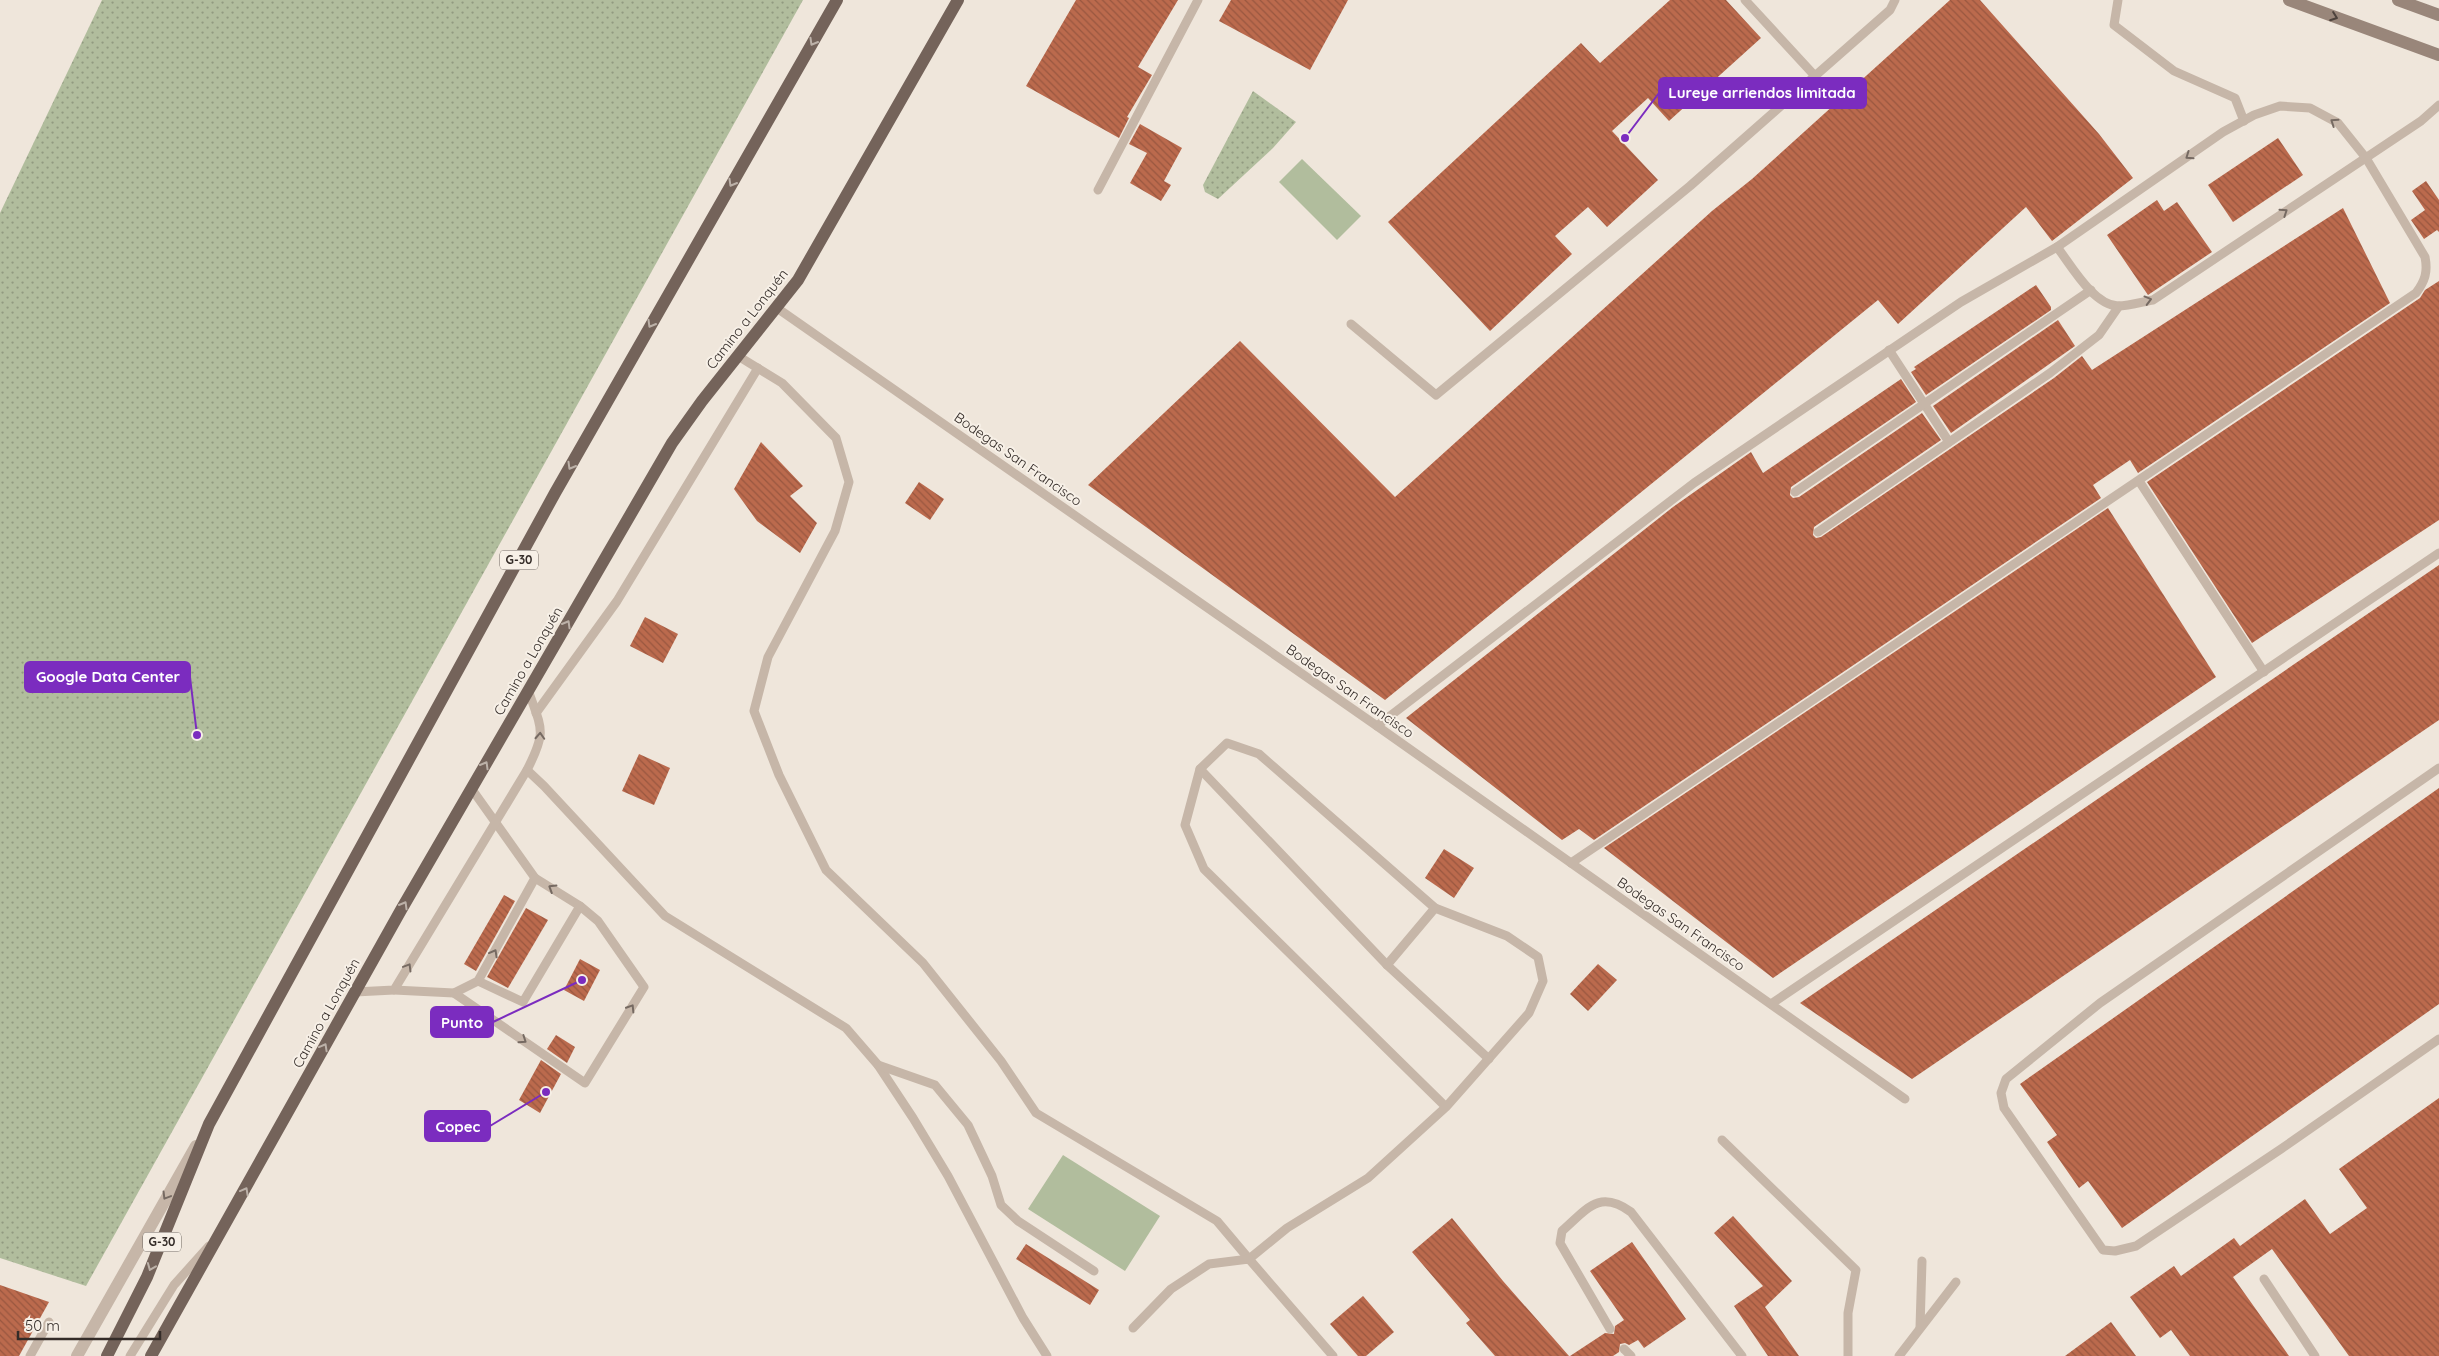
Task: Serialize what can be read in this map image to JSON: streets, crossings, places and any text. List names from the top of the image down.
{
  "streets": {
    "main road": ["Camino a Lonquén", "G-30"],
    "lane": ["Bodegas San Francisco"]
  },
  "crossings": [
    ["Camino a Lonquén", "Bodegas San Francisco"]
  ],
  "places": [
    "Lureye arriendos limitada",
    "Google Data Center",
    "Punto",
    "Copec"
  ],
  "scale_bar": "50 m"
}
